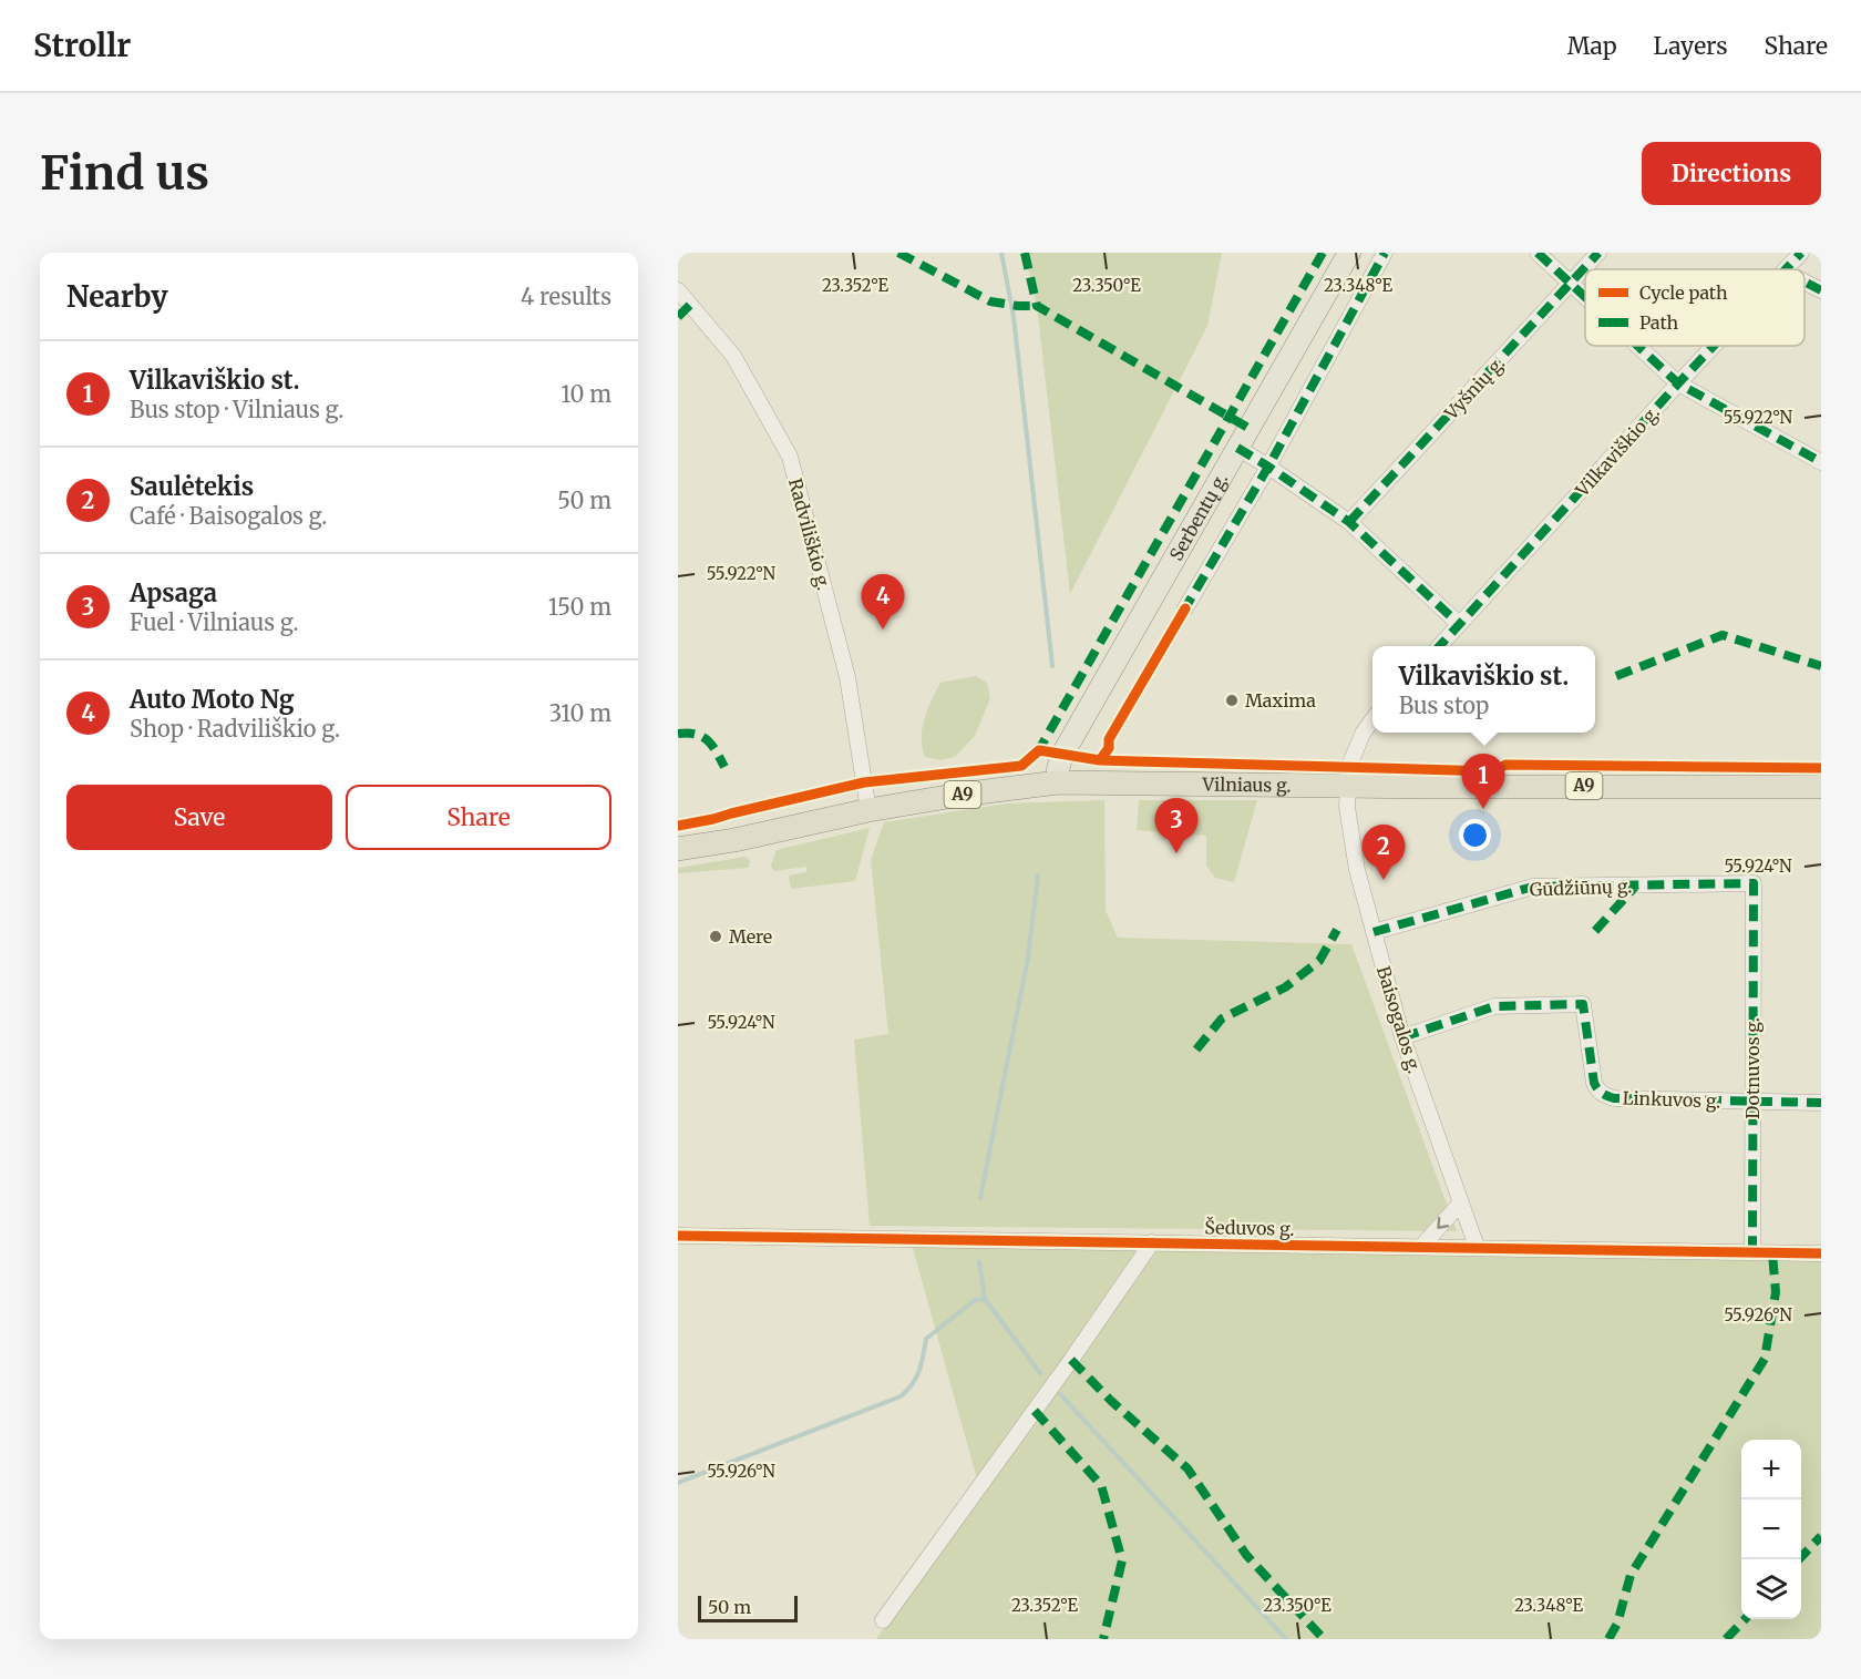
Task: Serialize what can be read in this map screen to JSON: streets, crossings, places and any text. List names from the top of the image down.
{
  "streets": {
    "highway": ["Vilniaus g.", "A9"],
    "main road": ["Serbentų g."],
    "street": [
      "Vyšnių g.",
      "Vilkaviškio g.",
      "Radviliškio g.",
      "Gūdžiūnų g.",
      "Baisogalos g.",
      "Dotnuvos g.",
      "Linkuvos g.",
      "Šeduvos g."
    ]
  },
  "crossings": [
    ["Serbentų g.", "Vilniaus g."],
    ["Radviliškio g.", "Vilniaus g."],
    ["Vilniaus g.", "Baisogalos g."],
    ["Gūdžiūnų g.", "Baisogalos g."],
    ["Gūdžiūnų g.", "Dotnuvos g."],
    ["Baisogalos g.", "Linkuvos g."],
    ["Baisogalos g.", "Šeduvos g."],
    ["Dotnuvos g.", "Linkuvos g."],
    ["Dotnuvos g.", "Šeduvos g."]
  ],
  "places": ["Maxima", "Mere"],
  "legend": ["Cycle path", "Path"],
  "scale_bar": "50 m",
  "page": {
    "header": "Strollr",
    "nav": ["Map", "Layers", "Share"],
    "buttons": [
      "Directions",
      ["Save", "Share"]
    ],
    "title": "Find us",
    "heading": ["Nearby", "4 results"],
    "list": [
      {
        "mark": "1",
        "name": "Vilkaviškio st.",
        "note": "Bus stop · Vilniaus g.",
        "value": "10 m"
      },
      {
        "mark": "2",
        "name": "Saulėtekis",
        "note": "Café · Baisogalos g.",
        "value": "50 m"
      },
      {
        "mark": "3",
        "name": "Apsaga",
        "note": "Fuel · Vilniaus g.",
        "value": "150 m"
      },
      {
        "mark": "4",
        "name": "Auto Moto Ng",
        "note": "Shop · Radviliškio g.",
        "value": "310 m"
      }
    ],
    "pins": [
      "4",
      "1",
      "3",
      "2"
    ],
    "popup": ["Vilkaviškio st.", "Bus stop"],
    "map_buttons": ["+", "−"],
    "scale": "50 m"
  },
  "coordinates": [
    "23.352°E",
    "23.350°E",
    "23.348°E",
    "55.922°N",
    "55.924°N",
    "55.926°N"
  ]
}
